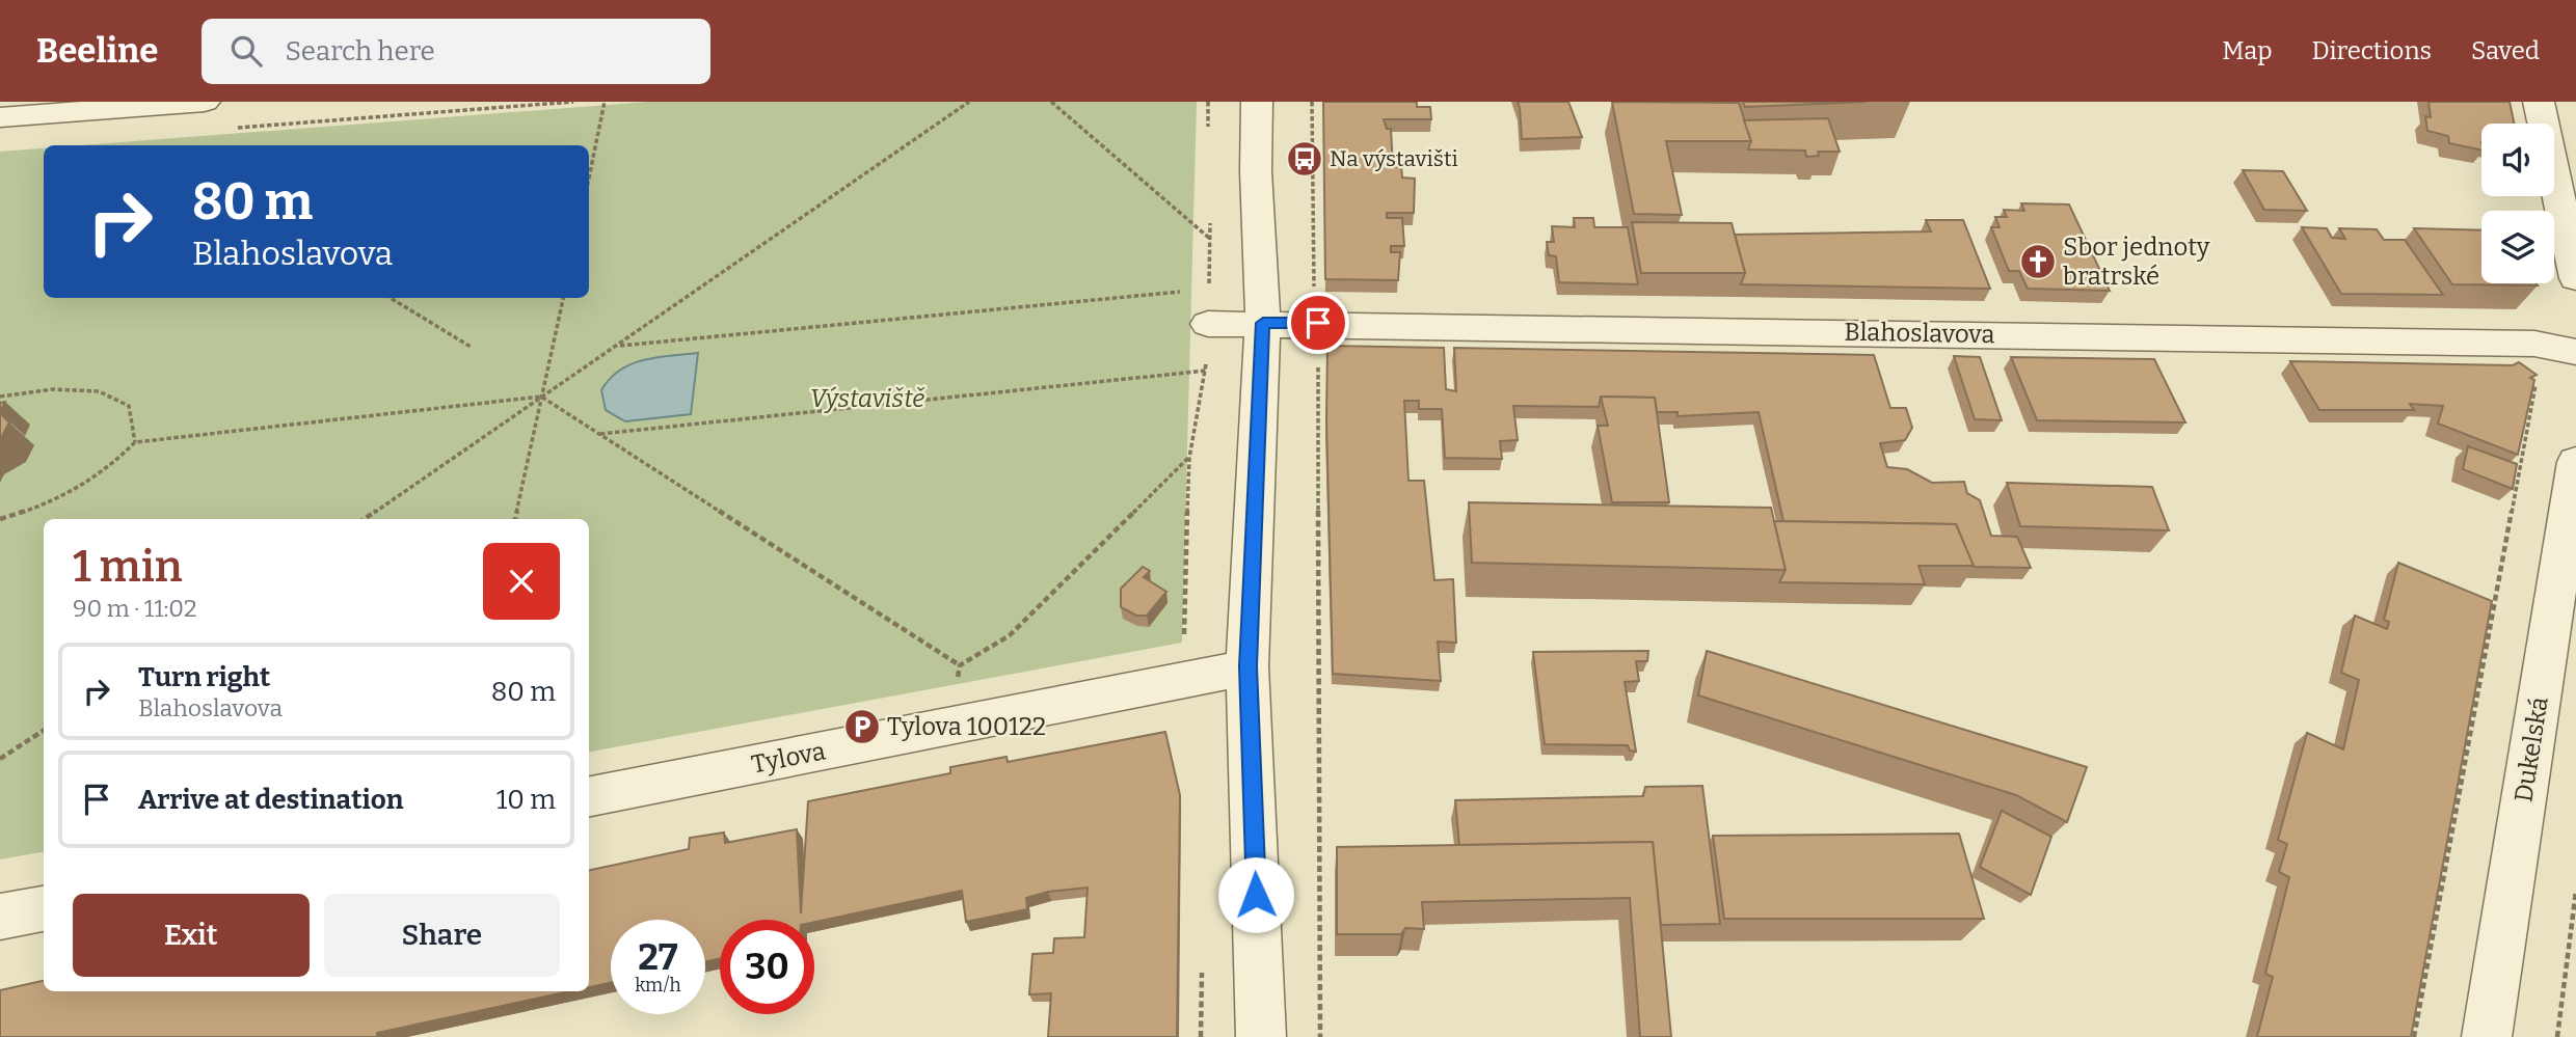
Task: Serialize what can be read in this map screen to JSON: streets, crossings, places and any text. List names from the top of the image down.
{
  "streets": {
    "street": ["Blahoslavova", "Dukelská", "Tylova"]
  },
  "parks": ["Výstaviště"],
  "places": {
    "bus stop": ["Na výstavišti"],
    "church": ["Sbor jednoty bratrské"],
    "parking": ["Tylova 100122"]
  },
  "page": {
    "header": "Beeline",
    "search": "Search here",
    "nav": ["Map", "Directions", "Saved"],
    "turn": ["80 m", "Blahoslavova"],
    "heading": ["1 min", "90 m · 11:02"],
    "list": [
      {
        "name": "Turn right",
        "note": "Blahoslavova",
        "value": "80 m"
      },
      {
        "name": "Arrive at destination",
        "value": "10 m"
      }
    ],
    "buttons": ["Exit", "Share"],
    "speed": "27 km/h",
    "limit": "30"
  }
}
